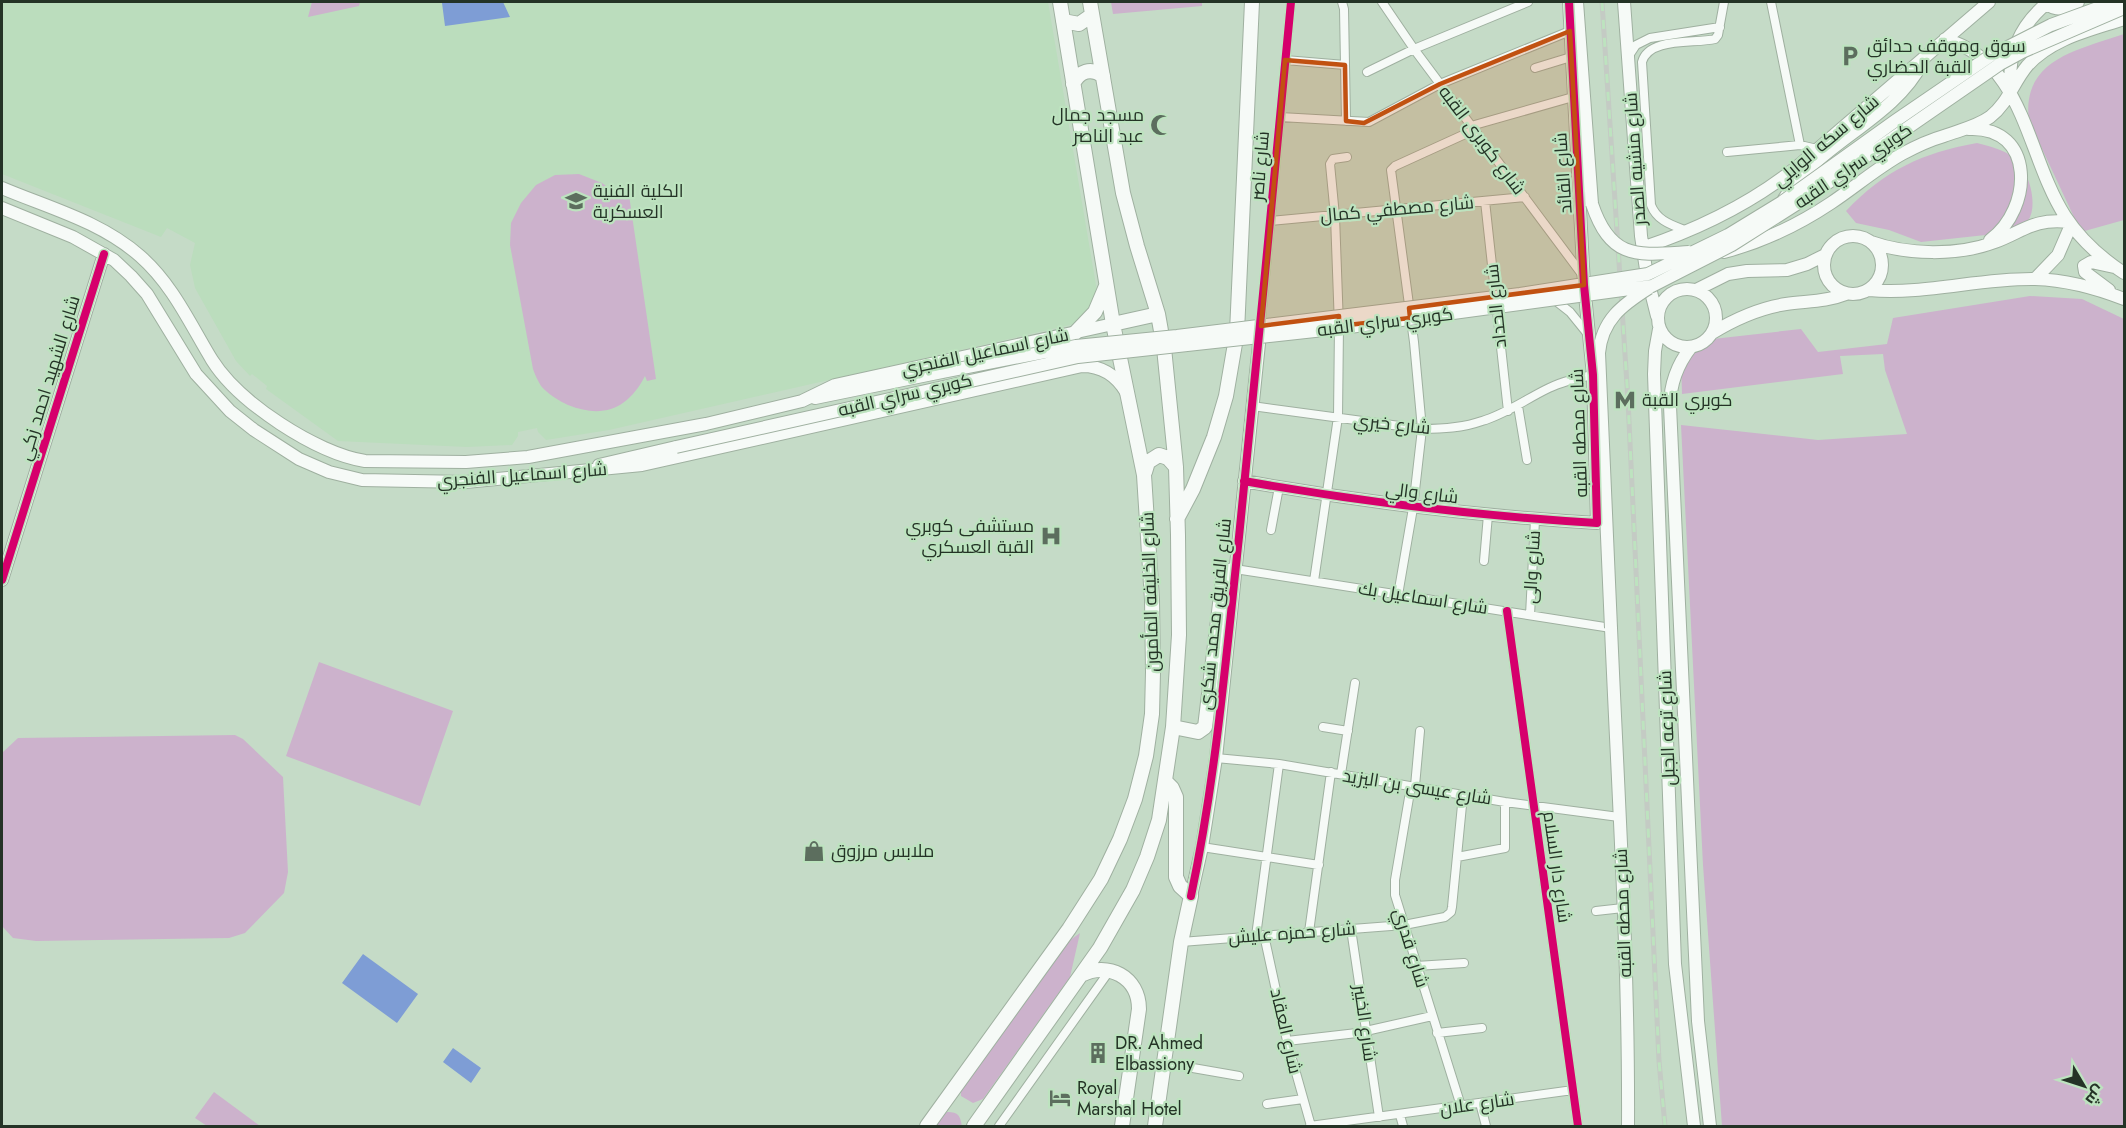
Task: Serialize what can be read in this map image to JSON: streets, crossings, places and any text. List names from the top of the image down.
{
  "streets": {
    "main road": [
      "شارع سكه الوايلي",
      "شارع منشيه الصدر",
      "كوبري سراي القبه",
      "شارع القائد",
      "شارع اسماعيل الفنجري",
      "شارع الشهيد احمد زكي",
      "شارع محطه القبه",
      "شارع والي",
      "شارع الخليفه المأمون",
      "شارع الفريق محمد شكرى",
      "شارع ترعه الجبل"
    ],
    "street": [
      "شارع كوبرى القبه",
      "شارع ناصر",
      "شارع مصطفي كمال",
      "شارع الحداد",
      "شارع خيري",
      "شارع والى",
      "شارع اسماعيل بك",
      "شارع عيسى بن اليزيد",
      "شارع دار السلام",
      "شارع حمزه عليش",
      "شارع قدري",
      "شارع الخبير",
      "شارع العقاد",
      "شارع علان"
    ]
  },
  "crossings": [
    ["شارع كوبرى القبه", "شارع القائد"],
    ["شارع كوبرى القبه", "شارع مصطفي كمال"],
    ["شارع سكه الوايلي", "شارع منشيه الصدر"],
    ["شارع منشيه الصدر", "شارع ترعه الجبل"],
    ["شارع ناصر", "شارع مصطفي كمال"],
    ["شارع ناصر", "شارع الفريق محمد شكرى"],
    ["كوبري سراي القبه", "شارع اسماعيل الفنجري"],
    ["كوبري سراي القبه", "شارع محطه القبه"],
    ["شارع القائد", "شارع محطه القبه"],
    ["شارع مصطفي كمال", "شارع الحداد"],
    ["شارع الحداد", "شارع خيري"],
    ["شارع اسماعيل الفنجري", "شارع الشهيد احمد زكي"],
    ["شارع اسماعيل الفنجري", "شارع الخليفه المأمون"],
    ["شارع خيري", "شارع محطه القبه"],
    ["شارع خيري", "شارع الفريق محمد شكرى"],
    ["شارع محطه القبه", "شارع والي"],
    ["شارع محطه القبه", "شارع اسماعيل بك"],
    ["شارع محطه القبه", "شارع عيسى بن اليزيد"],
    ["شارع والي", "شارع والى"],
    ["شارع والي", "شارع الفريق محمد شكرى"],
    ["شارع والى", "شارع اسماعيل بك"],
    ["شارع اسماعيل بك", "شارع الفريق محمد شكرى"],
    ["شارع اسماعيل بك", "شارع دار السلام"],
    ["شارع الفريق محمد شكرى", "شارع عيسى بن اليزيد"],
    ["شارع الفريق محمد شكرى", "شارع حمزه عليش"],
    ["شارع عيسى بن اليزيد", "شارع دار السلام"],
    ["شارع عيسى بن اليزيد", "شارع قدري"],
    ["شارع عيسى بن اليزيد", "شارع العقاد"],
    ["شارع دار السلام", "شارع علان"],
    ["شارع حمزه عليش", "شارع قدري"],
    ["شارع حمزه عليش", "شارع الخبير"],
    ["شارع حمزه عليش", "شارع العقاد"],
    ["شارع قدري", "شارع علان"],
    ["شارع الخبير", "شارع علان"],
    ["شارع العقاد", "شارع علان"]
  ],
  "places": {
    "parking": ["سوق وموقف حدائق القبة الحضاري"],
    "mosque": ["مسجد جمال عبد الناصر"],
    "school or university": ["الكلية الفنية العسكرية"],
    "metro station": ["كوبري القبة"],
    "hospital": ["مستشفى كوبري القبة العسكري"],
    "shop": ["ملابس مرزوق"],
    "building": ["DR. Ahmed Elbassiony"],
    "hotel": ["Royal Marshal Hotel"]
  },
  "north": "bottom right"
}
